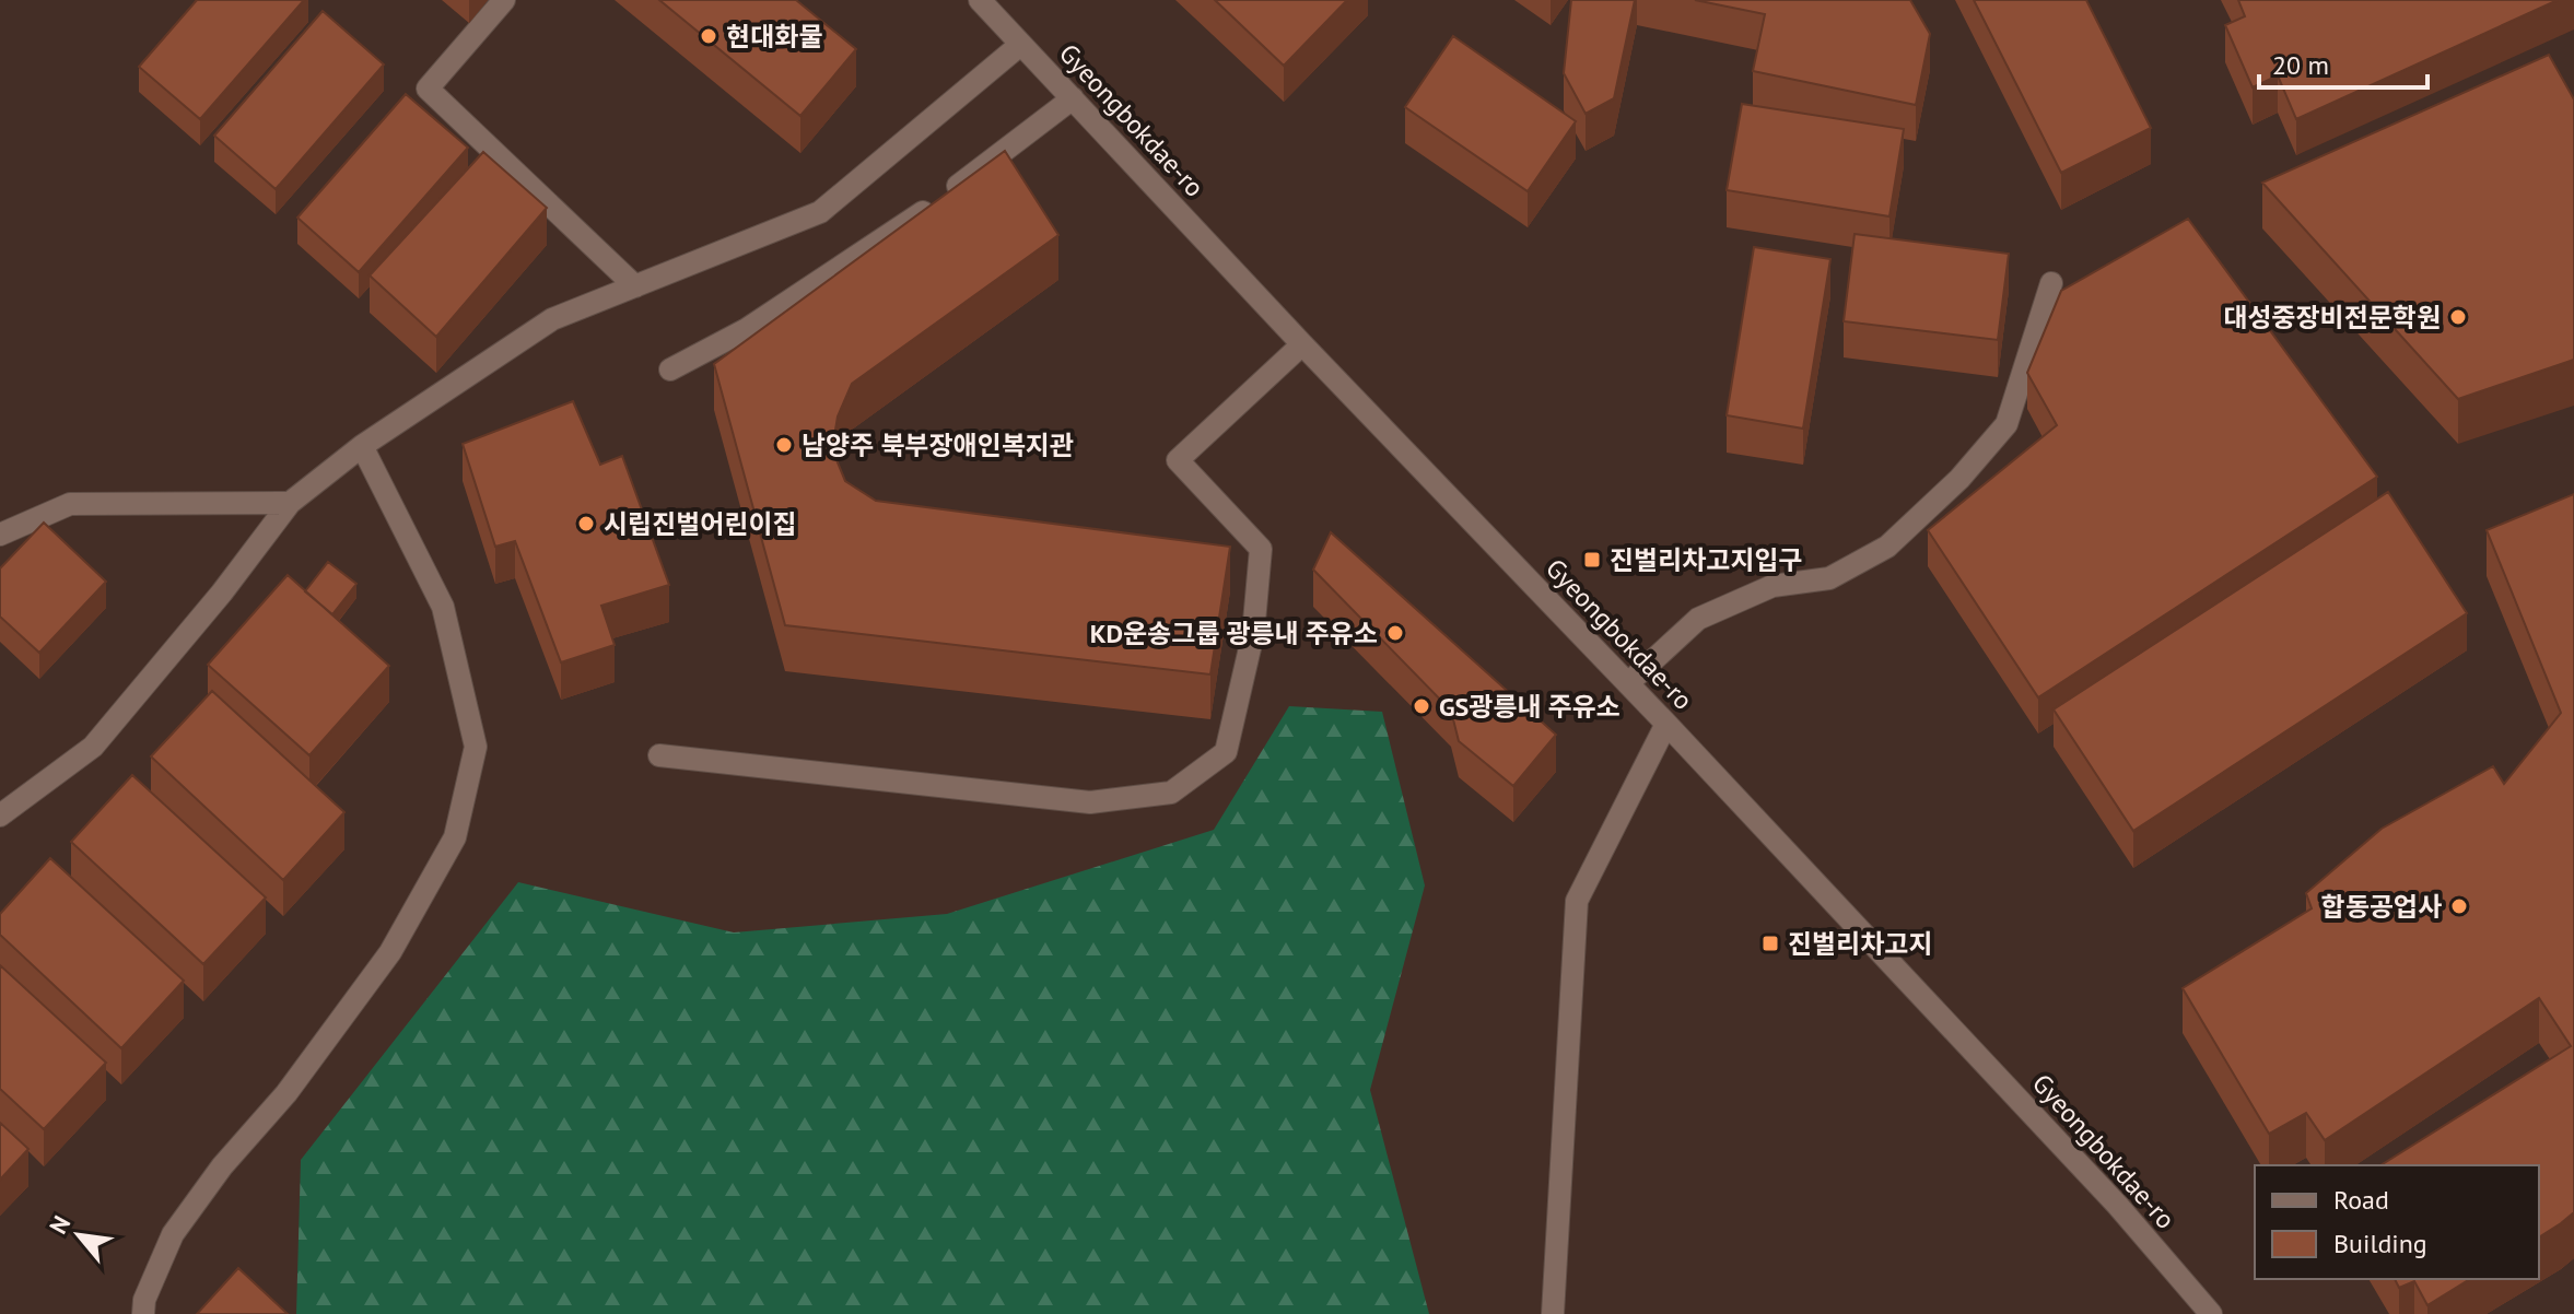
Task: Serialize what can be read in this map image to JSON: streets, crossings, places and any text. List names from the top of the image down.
{
  "streets": {
    "street": ["Gyeongbokdae-ro"]
  },
  "places": {
    "other": [
      "현대화물",
      "대성중장비전문학원",
      "남양주 북부장애인복지관",
      "시립진벌어린이집",
      "KD운송그룹 광릉내 주유소",
      "GS광릉내 주유소",
      "합동공업사"
    ],
    "transit": ["진벌리차고지입구", "진벌리차고지"]
  },
  "legend": ["Road", "Building"],
  "scale_bar": "20 m",
  "north": "top left"
}
